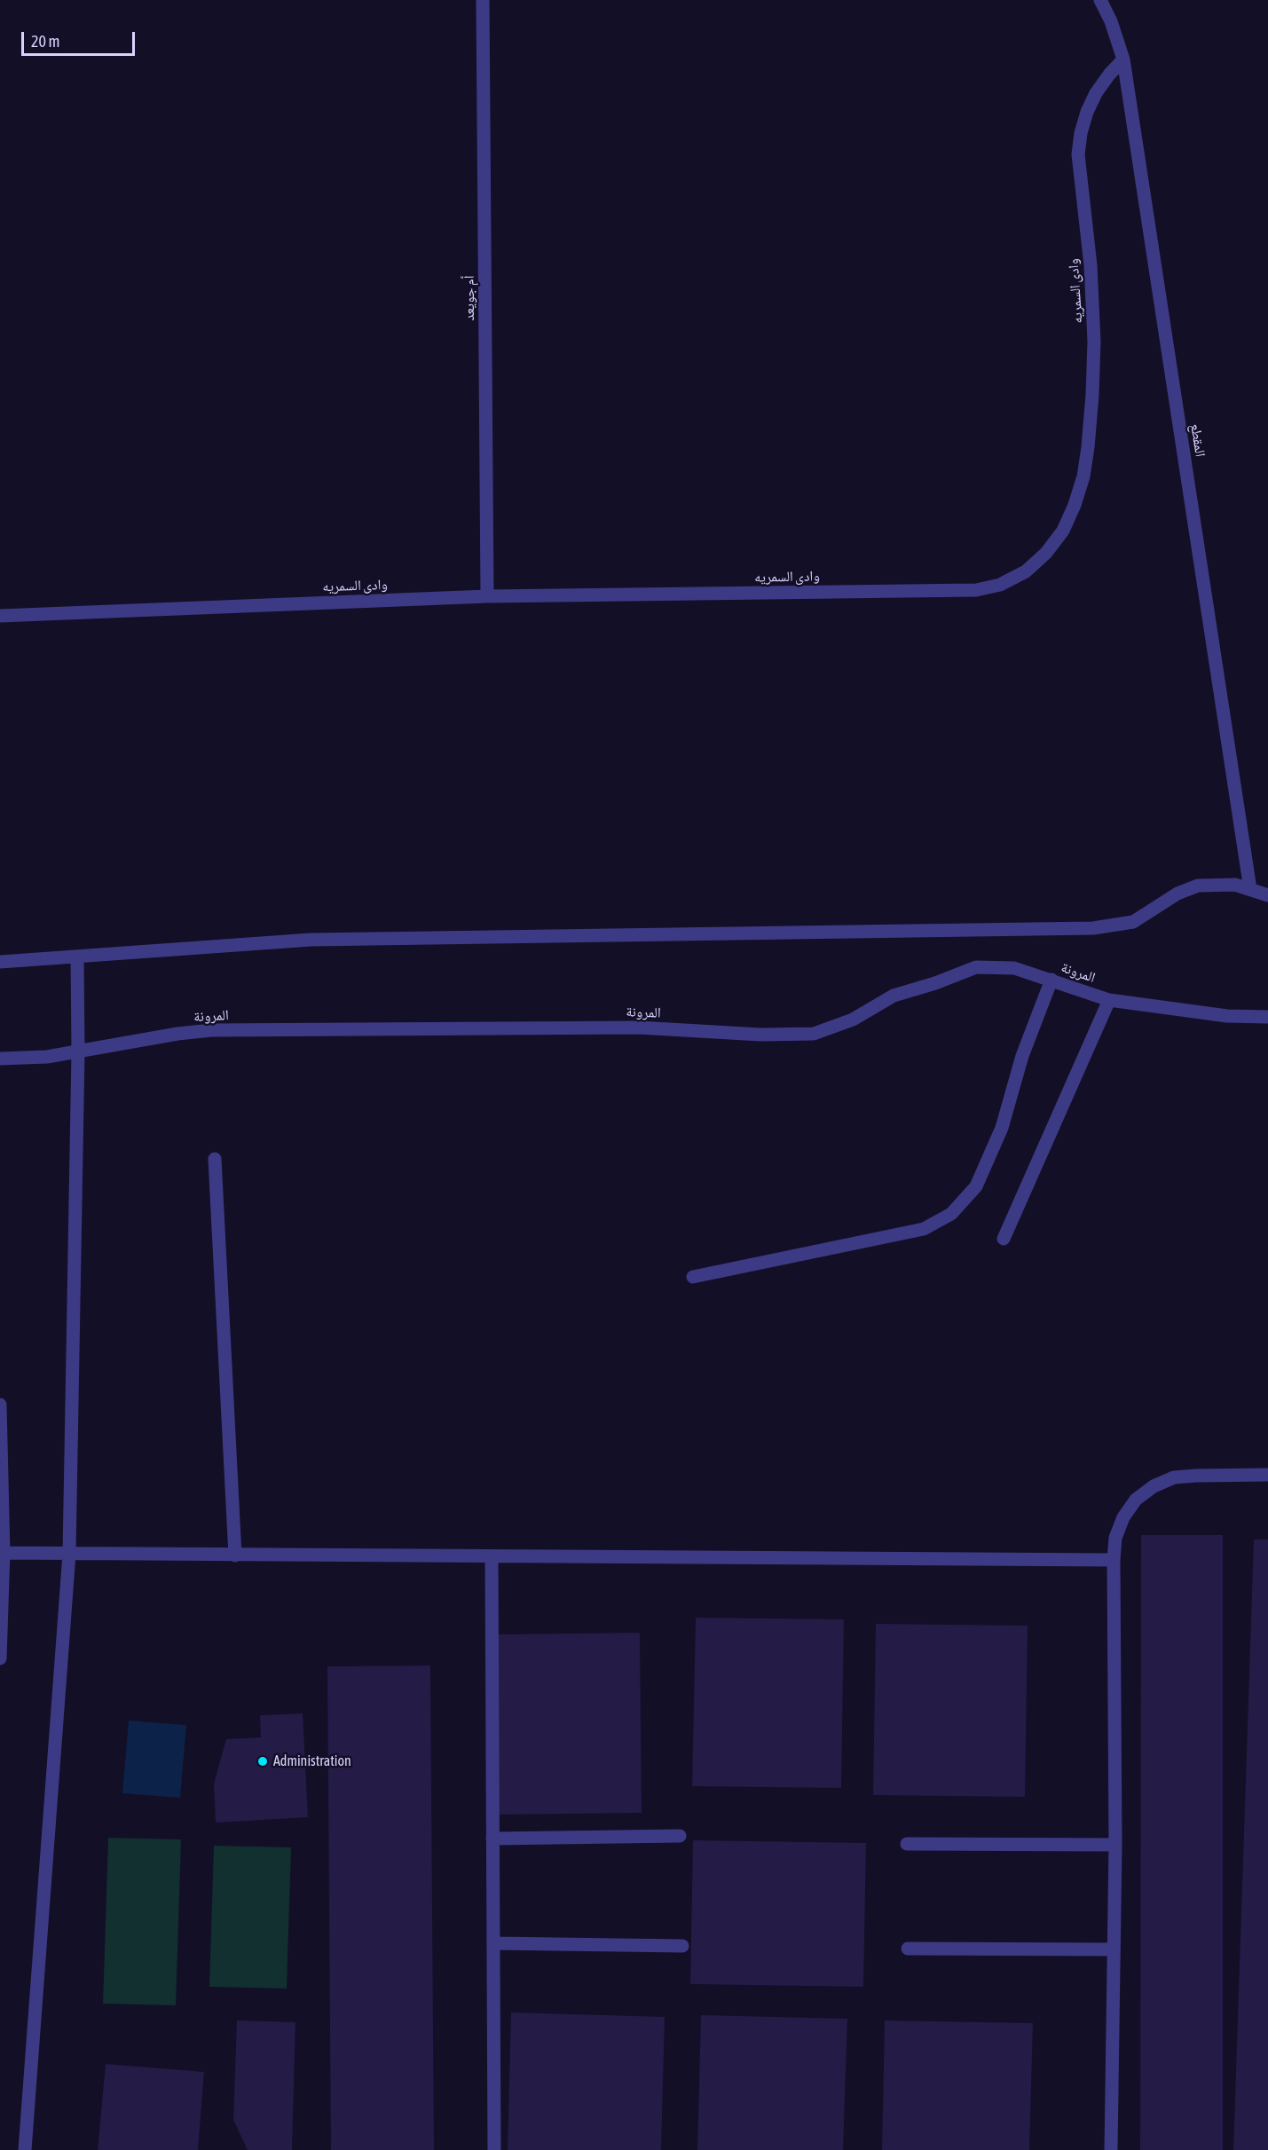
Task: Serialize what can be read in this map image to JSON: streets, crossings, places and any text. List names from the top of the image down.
{
  "streets": {
    "street": [
      "وادى السمريه",
      "أم جويعد",
      "المقطع",
      "المرونة"
    ]
  },
  "crossings": [
    ["وادى السمريه", "أم جويعد"],
    ["وادى السمريه", "المقطع"]
  ],
  "places": ["Administration"],
  "scale_bar": "20 m"
}
